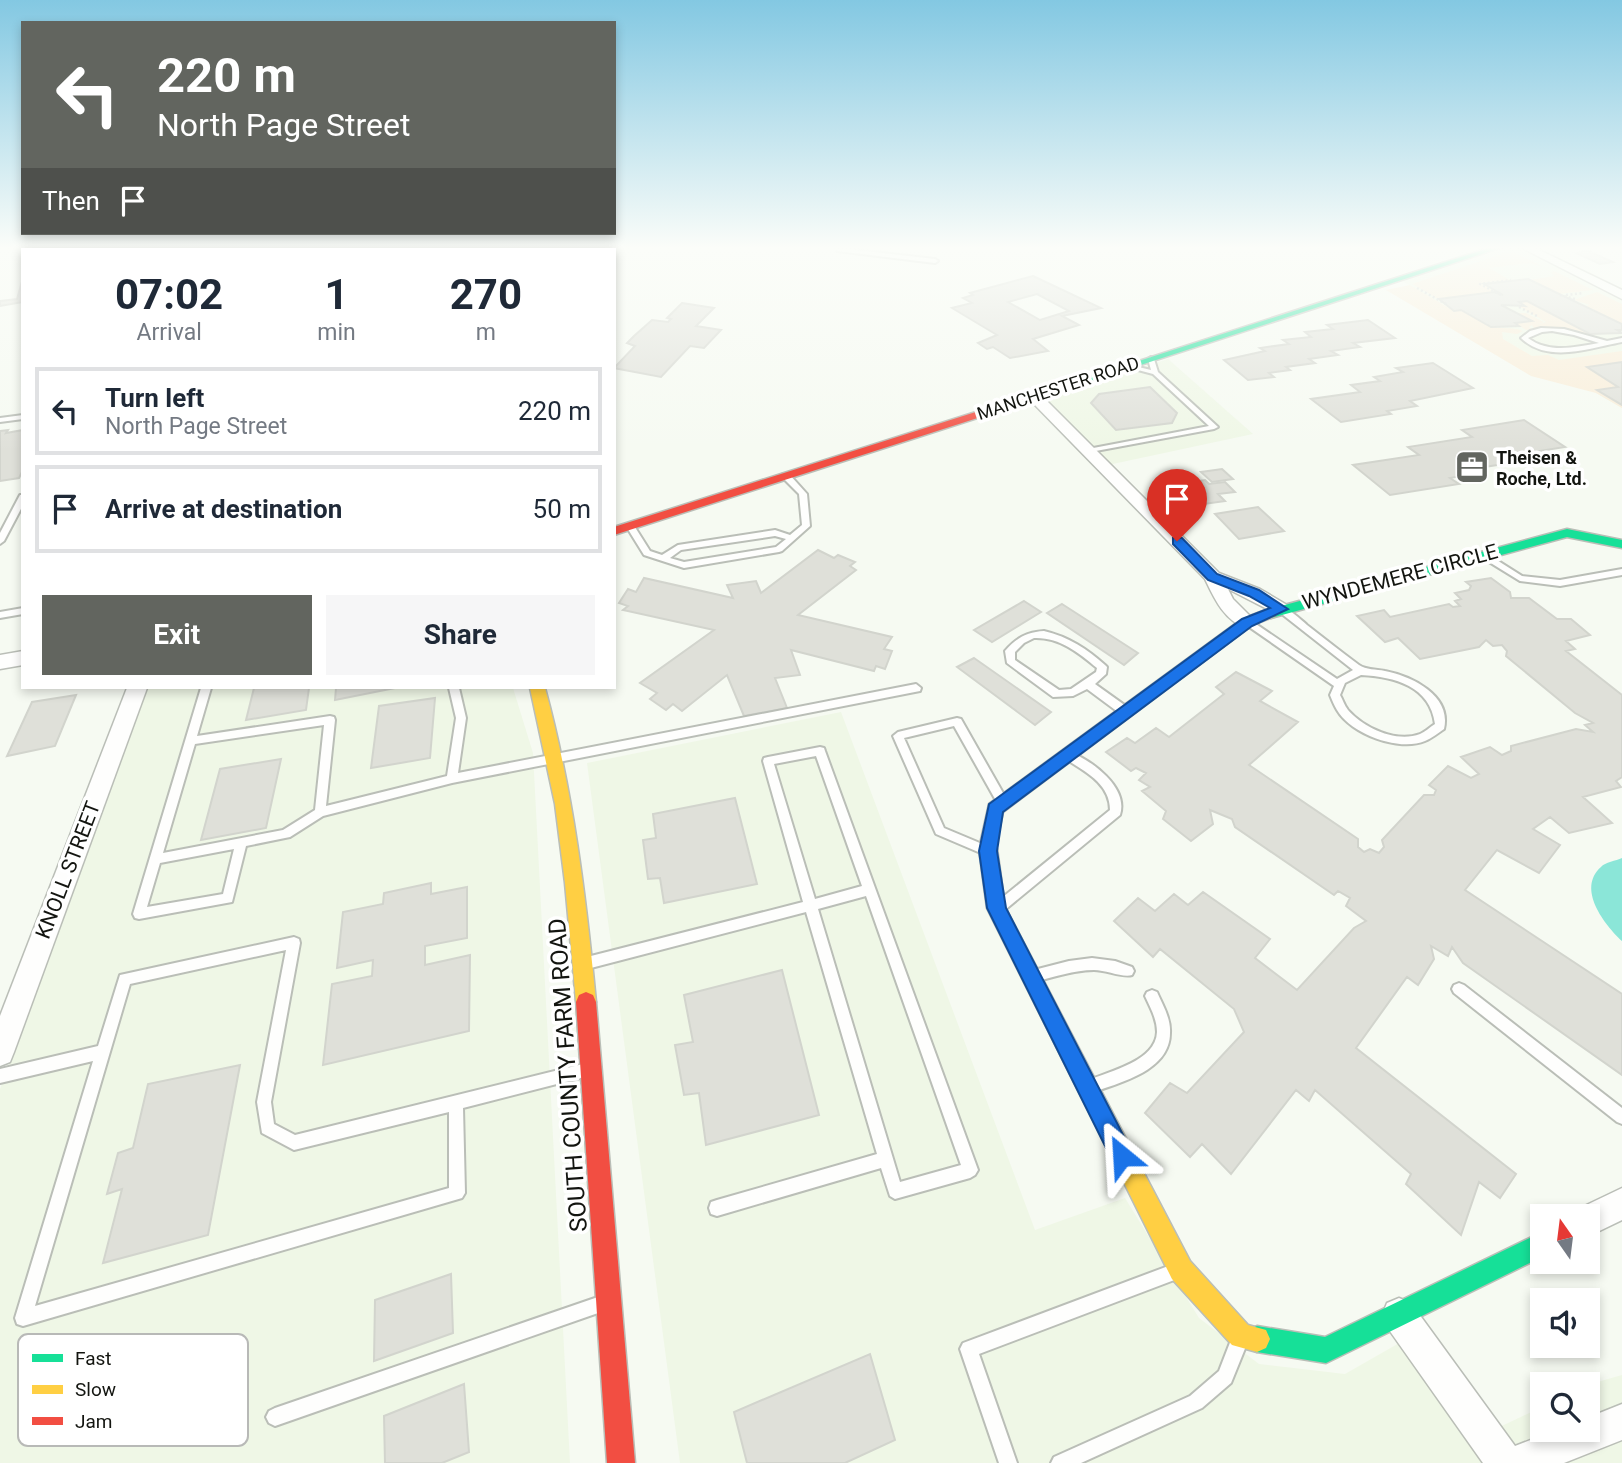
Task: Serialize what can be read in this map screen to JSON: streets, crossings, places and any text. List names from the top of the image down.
{
  "streets": {
    "street": [
      "MANCHESTER ROAD",
      "WYNDEMERE CIRCLE",
      "KNOLL STREET",
      "SOUTH COUNTY FARM ROAD"
    ]
  },
  "places": {
    "office": ["Theisen & Roche, Ltd."]
  },
  "legend": ["Fast", "Slow", "Jam"],
  "north": "top",
  "page": {
    "turn": ["220 m", "North Page Street"],
    "then": "Then",
    "eta": [
      "07:02",
      "Arrival",
      "1",
      "min",
      "270",
      "m"
    ],
    "list": [
      {
        "name": "Turn left",
        "note": "North Page Street",
        "value": "220 m"
      },
      {
        "name": "Arrive at destination",
        "value": "50 m"
      }
    ],
    "buttons": ["Exit", "Share"]
  }
}
